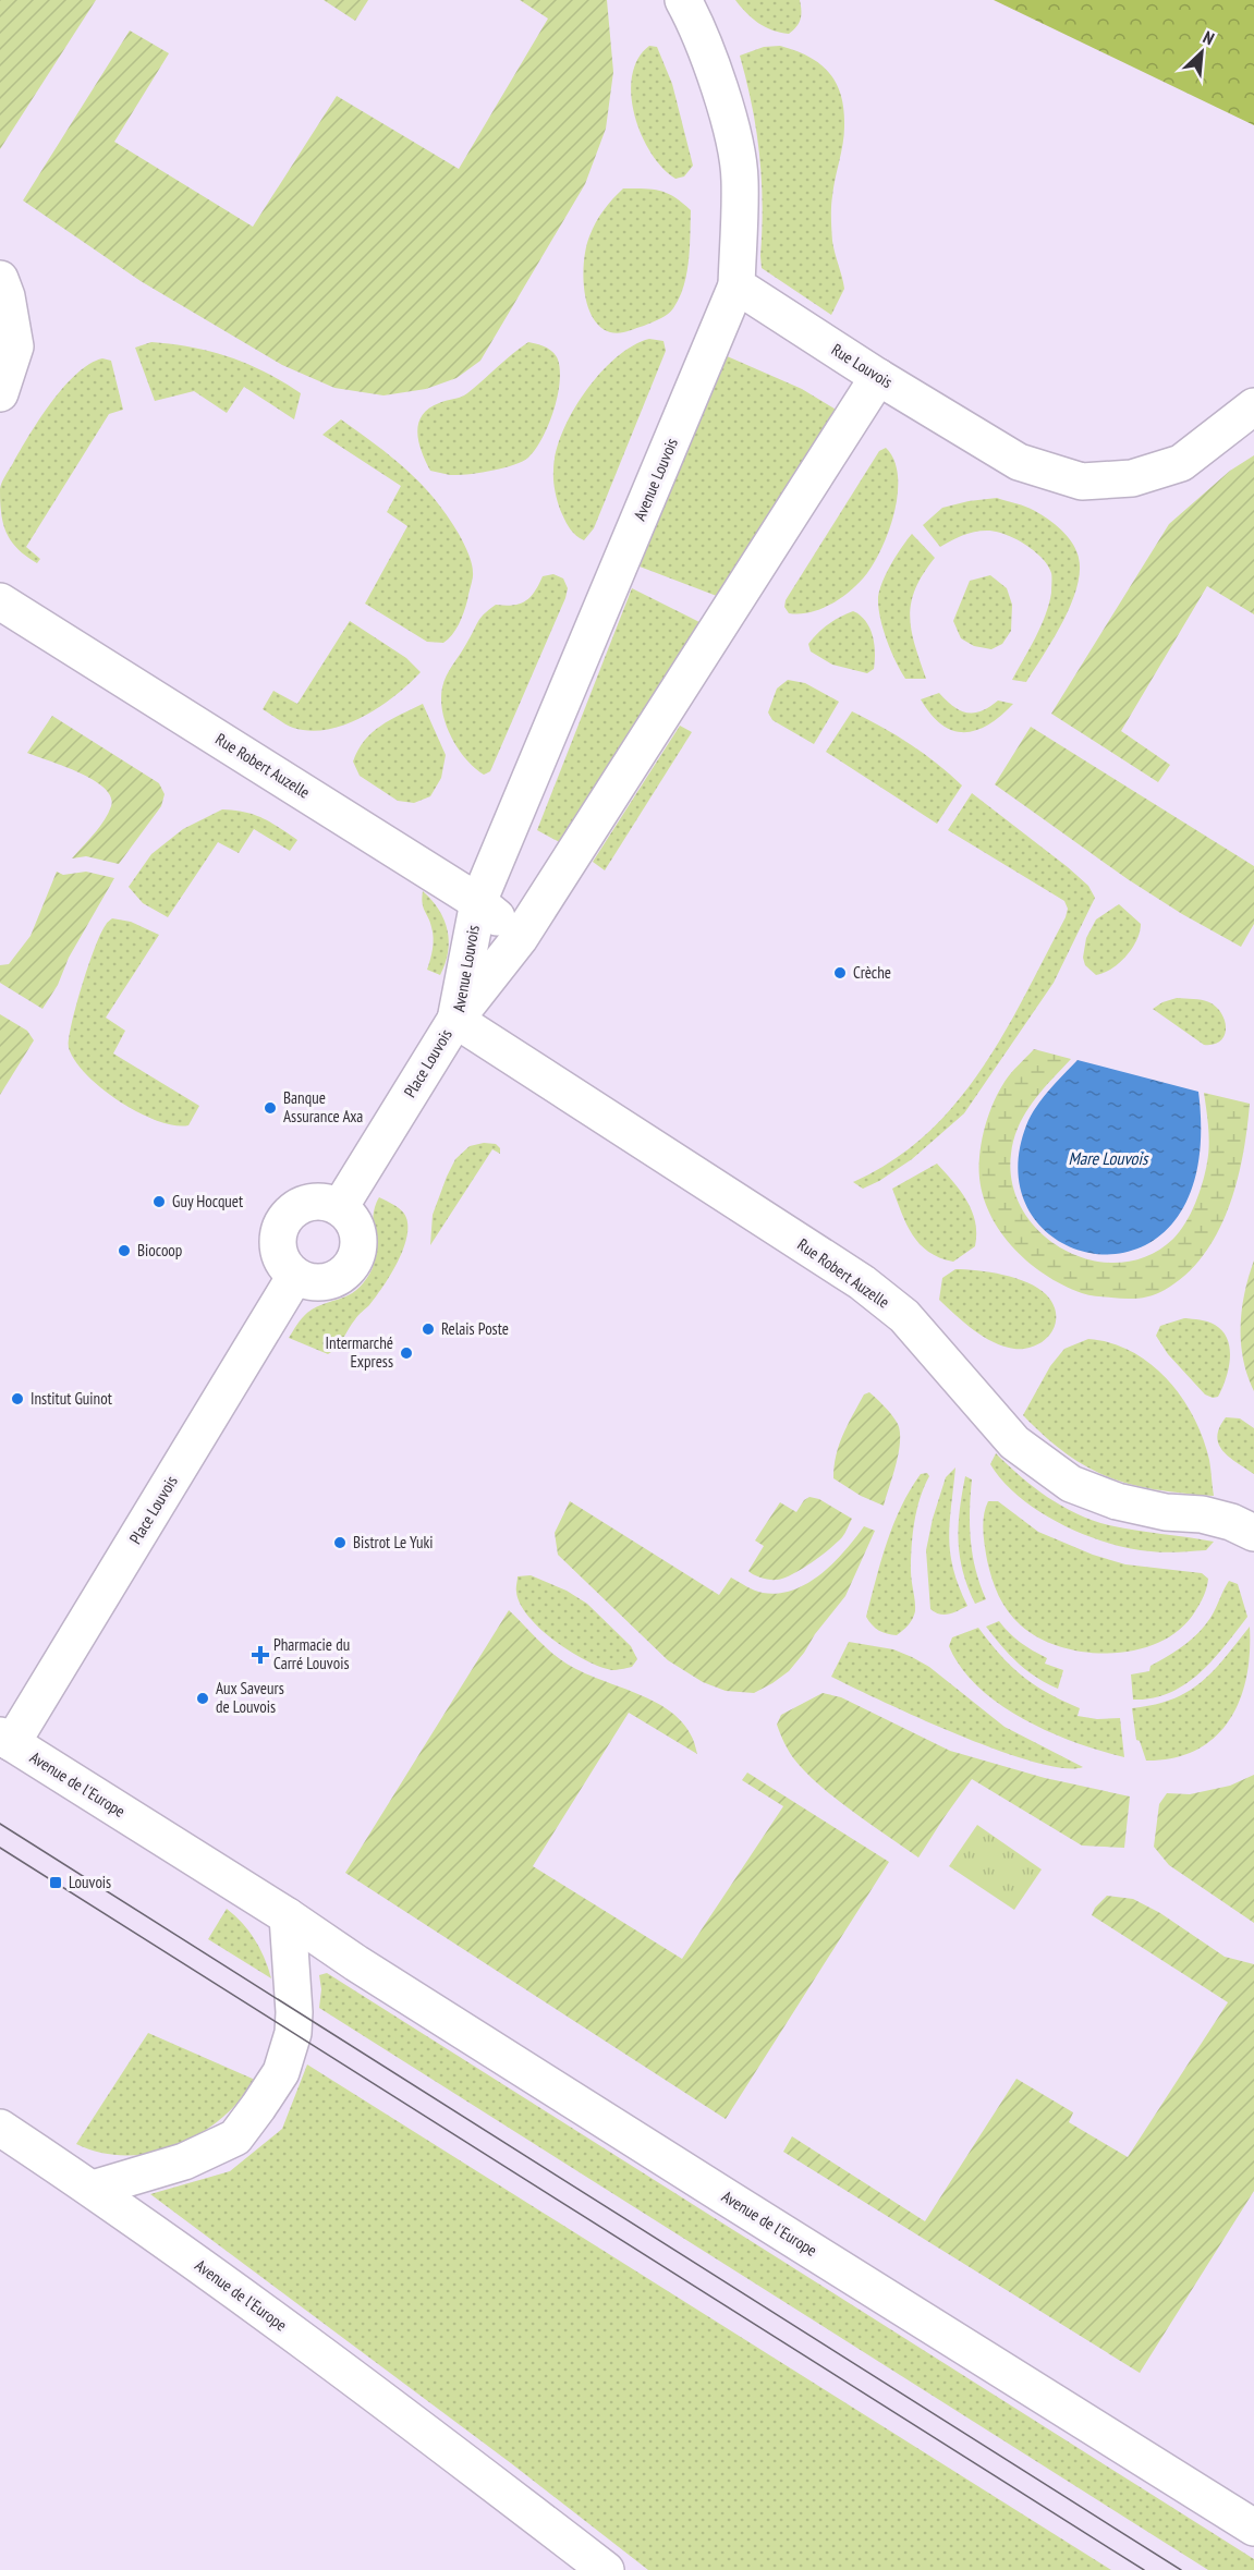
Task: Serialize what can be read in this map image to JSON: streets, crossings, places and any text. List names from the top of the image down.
{
  "streets": {
    "street": [
      "Rue Louvois",
      "Avenue Louvois",
      "Rue Robert Auzelle",
      "Place Louvois",
      "Avenue de l'Europe"
    ]
  },
  "crossings": [
    ["Rue Louvois", "Avenue Louvois"],
    ["Avenue Louvois", "Rue Robert Auzelle"],
    ["Avenue Louvois", "Place Louvois"],
    ["Rue Robert Auzelle", "Place Louvois"],
    ["Place Louvois", "Avenue de l'Europe"]
  ],
  "water": ["Mare Louvois"],
  "places": {
    "other": [
      "Crèche",
      "Banque Assurance Axa",
      "Guy Hocquet",
      "Biocoop",
      "Relais Poste",
      "Intermarché Express",
      "Institut Guinot",
      "Bistrot Le Yuki",
      "Aux Saveurs de Louvois"
    ],
    "health": ["Pharmacie du Carré Louvois"],
    "transit": ["Louvois"]
  },
  "north": "top right"
}
